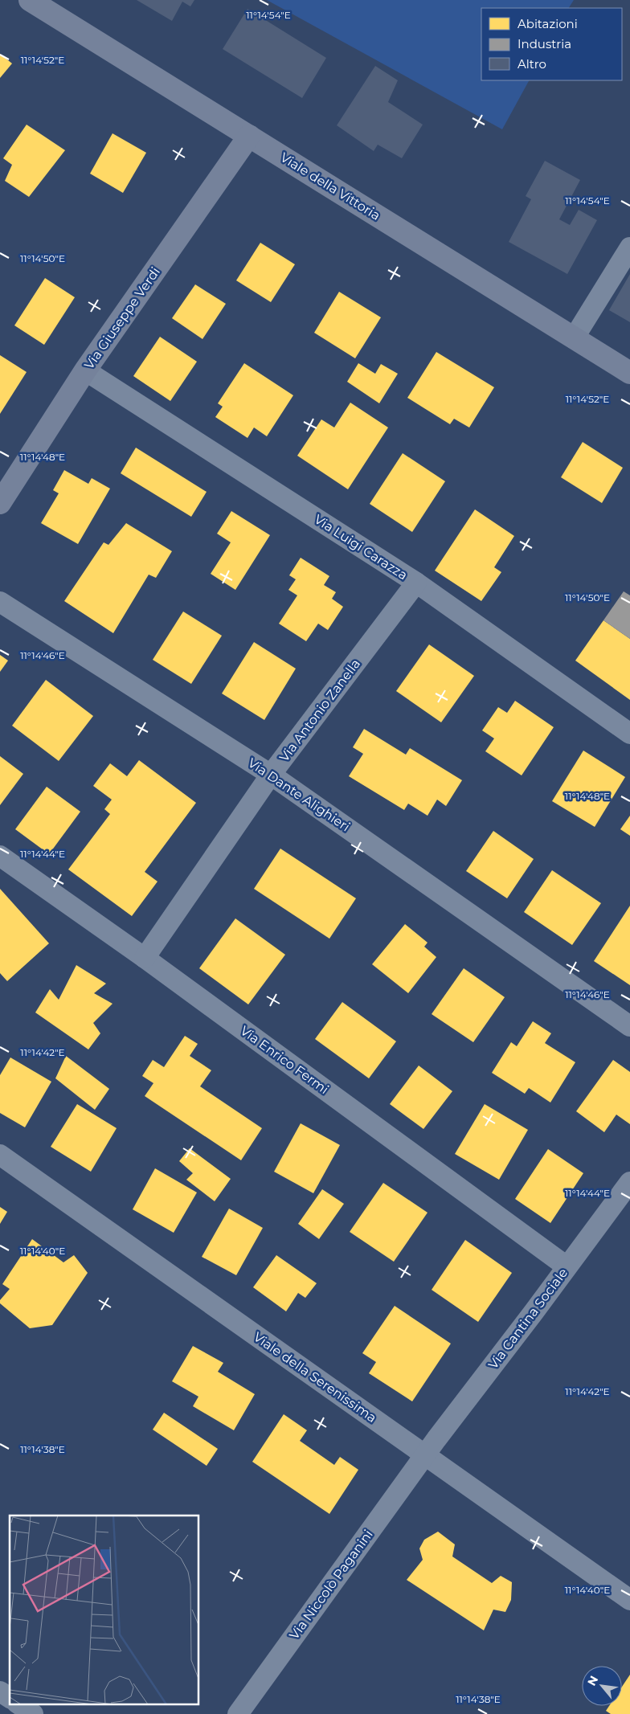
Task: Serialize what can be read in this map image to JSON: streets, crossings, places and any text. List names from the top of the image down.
{
  "streets": {
    "street": [
      "Viale della Vittoria",
      "Via Giuseppe Verdi",
      "Via Luigi Carazza",
      "Via Antonio Zanella",
      "Via Dante Alighieri",
      "Via Enrico Fermi",
      "Via Cantina Sociale",
      "Viale della Serenissima",
      "Via Niccolò Paganini"
    ]
  },
  "crossings": [
    ["Viale della Vittoria", "Via Giuseppe Verdi"],
    ["Via Giuseppe Verdi", "Via Luigi Carazza"],
    ["Via Luigi Carazza", "Via Antonio Zanella"],
    ["Via Antonio Zanella", "Via Dante Alighieri"],
    ["Via Antonio Zanella", "Via Enrico Fermi"],
    ["Via Enrico Fermi", "Via Cantina Sociale"],
    ["Via Cantina Sociale", "Viale della Serenissima"],
    ["Via Cantina Sociale", "Via Niccolò Paganini"],
    ["Viale della Serenissima", "Via Niccolò Paganini"]
  ],
  "legend": ["Abitazioni", "Industria", "Altro"],
  "north": "top left",
  "coordinates": [
    "11°14'54\"E",
    "11°14'52\"E",
    "11°14'50\"E",
    "11°14'48\"E",
    "11°14'46\"E",
    "11°14'44\"E",
    "11°14'42\"E",
    "11°14'40\"E",
    "11°14'38\"E"
  ]
}
